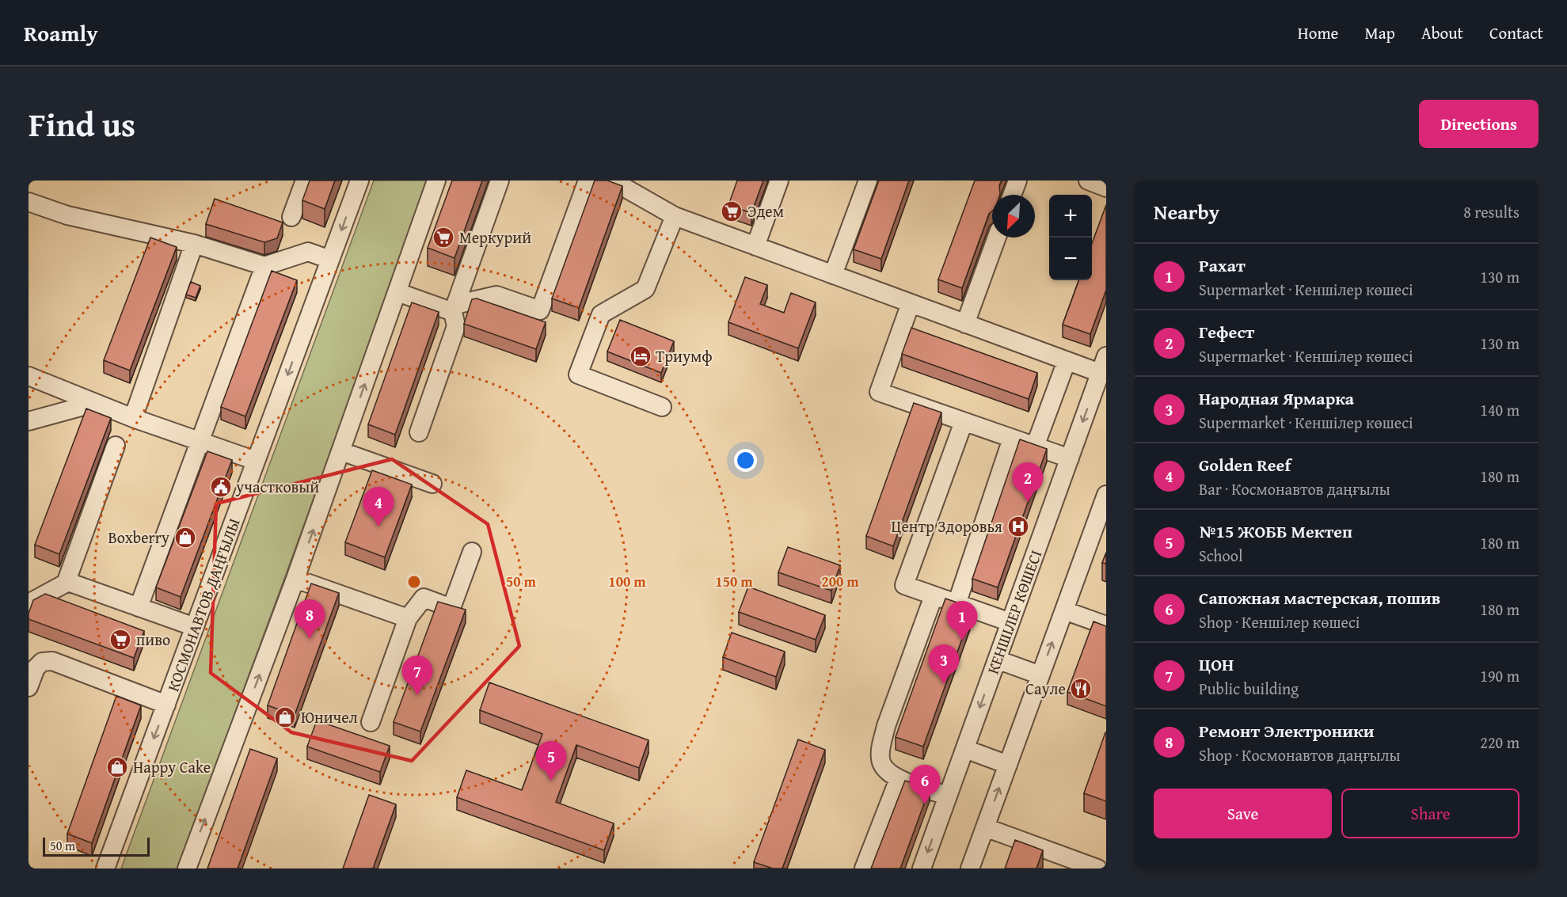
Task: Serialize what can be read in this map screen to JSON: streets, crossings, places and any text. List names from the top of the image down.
{
  "streets": {
    "street": ["КОСМОНАВТОВ ДАҢҒЫЛЫ", "КЕНШІЛЕР КӨШЕСІ"]
  },
  "places": {
    "supermarket": ["Эдем", "Меркурий", "пиво"],
    "hotel": ["Триумф"],
    "public building": ["участковый"],
    "hospital": ["Центр Здоровья"],
    "shop": ["Boxberry", "Юничел", "Happy Cake"],
    "restaurant": ["Сауле"]
  },
  "scale_bar": "50 m",
  "north": "bottom left",
  "page": {
    "header": "Roamly",
    "nav": [
      "Home",
      "Map",
      "About",
      "Contact"
    ],
    "title": "Find us",
    "buttons": [
      "Directions",
      ["Save", "Share"]
    ],
    "heading": ["Nearby", "8 results"],
    "map_buttons": ["+", "−"],
    "list": [
      {
        "mark": "1",
        "name": "Рахат",
        "note": "Supermarket · Кеншілер көшесі",
        "value": "130 m"
      },
      {
        "mark": "2",
        "name": "Гефест",
        "note": "Supermarket · Кеншілер көшесі",
        "value": "130 m"
      },
      {
        "mark": "3",
        "name": "Народная Ярмарка",
        "note": "Supermarket · Кеншілер көшесі",
        "value": "140 m"
      },
      {
        "mark": "4",
        "name": "Golden Reef",
        "note": "Bar · Космонавтов даңғылы",
        "value": "180 m"
      },
      {
        "mark": "5",
        "name": "№15 ЖОББ Мектеп",
        "note": "School",
        "value": "180 m"
      },
      {
        "mark": "6",
        "name": "Сапожная мастерская, пошив",
        "note": "Shop · Кеншілер көшесі",
        "value": "180 m"
      },
      {
        "mark": "7",
        "name": "ЦОН",
        "note": "Public building",
        "value": "190 m"
      },
      {
        "mark": "8",
        "name": "Ремонт Электроники",
        "note": "Shop · Космонавтов даңғылы",
        "value": "220 m"
      }
    ],
    "pins": [
      "2",
      "4",
      "8",
      "1",
      "3",
      "7",
      "5",
      "6"
    ],
    "scale": "50 m"
  },
  "rings": [
    "50 m",
    "100 m",
    "150 m",
    "200 m"
  ]
}
